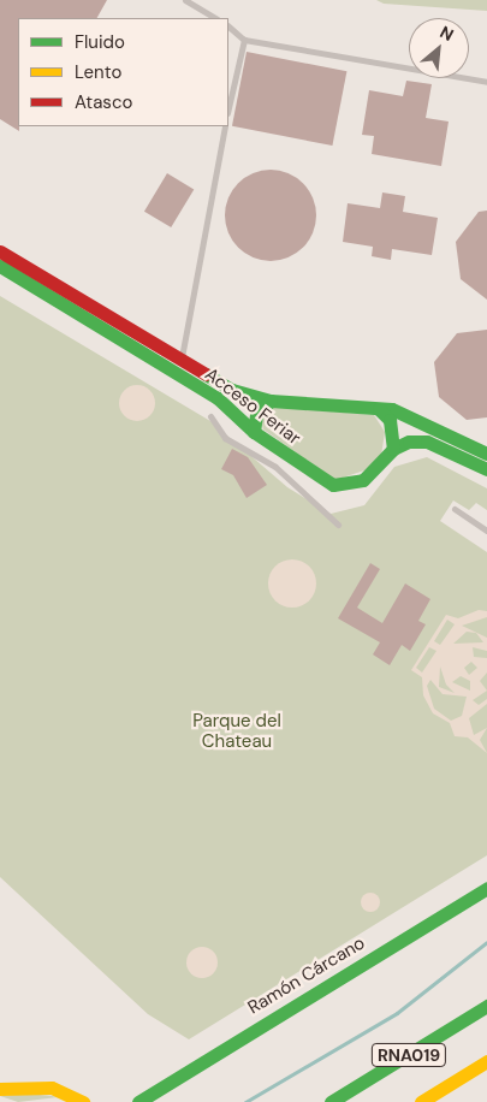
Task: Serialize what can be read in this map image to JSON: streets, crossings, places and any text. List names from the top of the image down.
{
  "streets": {
    "main road": ["Acceso Feriar", "Ramón Cárcano", "RNA019"]
  },
  "parks": ["Parque del Chateau"],
  "legend": ["Fluido", "Lento", "Atasco"],
  "north": "top right"
}
